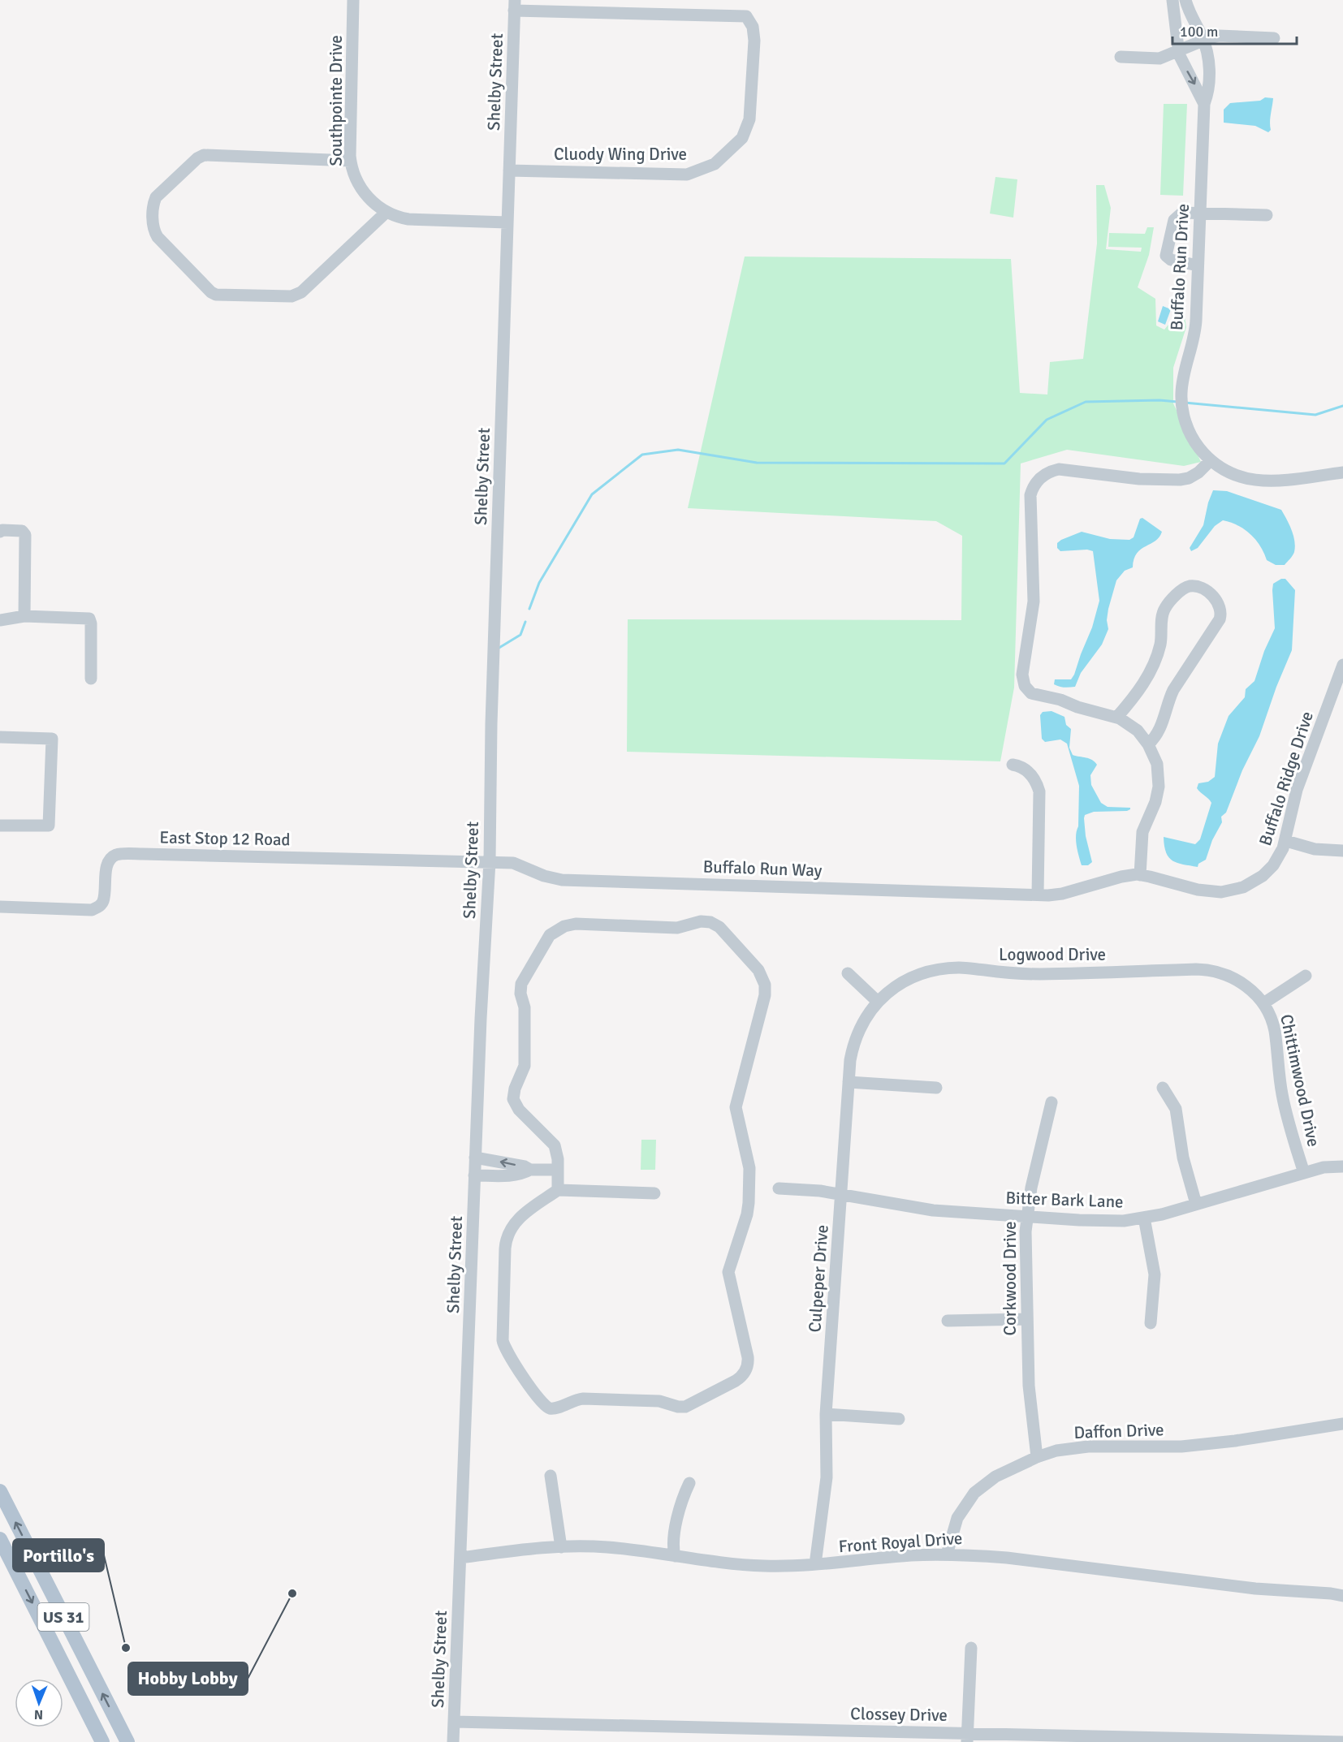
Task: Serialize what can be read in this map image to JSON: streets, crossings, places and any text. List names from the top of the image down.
{
  "streets": {
    "main road": ["US 31"],
    "street": [
      "Shelby Street",
      "Southpointe Drive",
      "Cluody Wing Drive",
      "Buffalo Run Drive",
      "Buffalo Ridge Drive",
      "East Stop 12 Road",
      "Buffalo Run Way",
      "Logwood Drive",
      "Chittimwood Drive",
      "Bitter Bark Lane",
      "Culpeper Drive",
      "Corkwood Drive",
      "Daffon Drive",
      "Front Royal Drive",
      "Clossey Drive"
    ]
  },
  "crossings": [
    ["Shelby Street", "Southpointe Drive"],
    ["Shelby Street", "Cluody Wing Drive"],
    ["Shelby Street", "East Stop 12 Road"],
    ["Shelby Street", "Buffalo Run Way"],
    ["Shelby Street", "Front Royal Drive"],
    ["Shelby Street", "Clossey Drive"],
    ["Buffalo Ridge Drive", "Buffalo Run Way"],
    ["East Stop 12 Road", "Buffalo Run Way"],
    ["Logwood Drive", "Chittimwood Drive"],
    ["Logwood Drive", "Culpeper Drive"],
    ["Chittimwood Drive", "Bitter Bark Lane"],
    ["Bitter Bark Lane", "Culpeper Drive"],
    ["Bitter Bark Lane", "Corkwood Drive"],
    ["Culpeper Drive", "Front Royal Drive"],
    ["Corkwood Drive", "Daffon Drive"],
    ["Daffon Drive", "Front Royal Drive"]
  ],
  "places": ["Hobby Lobby", "Portillo's"],
  "scale_bar": "100 m",
  "north": "bottom"
}
